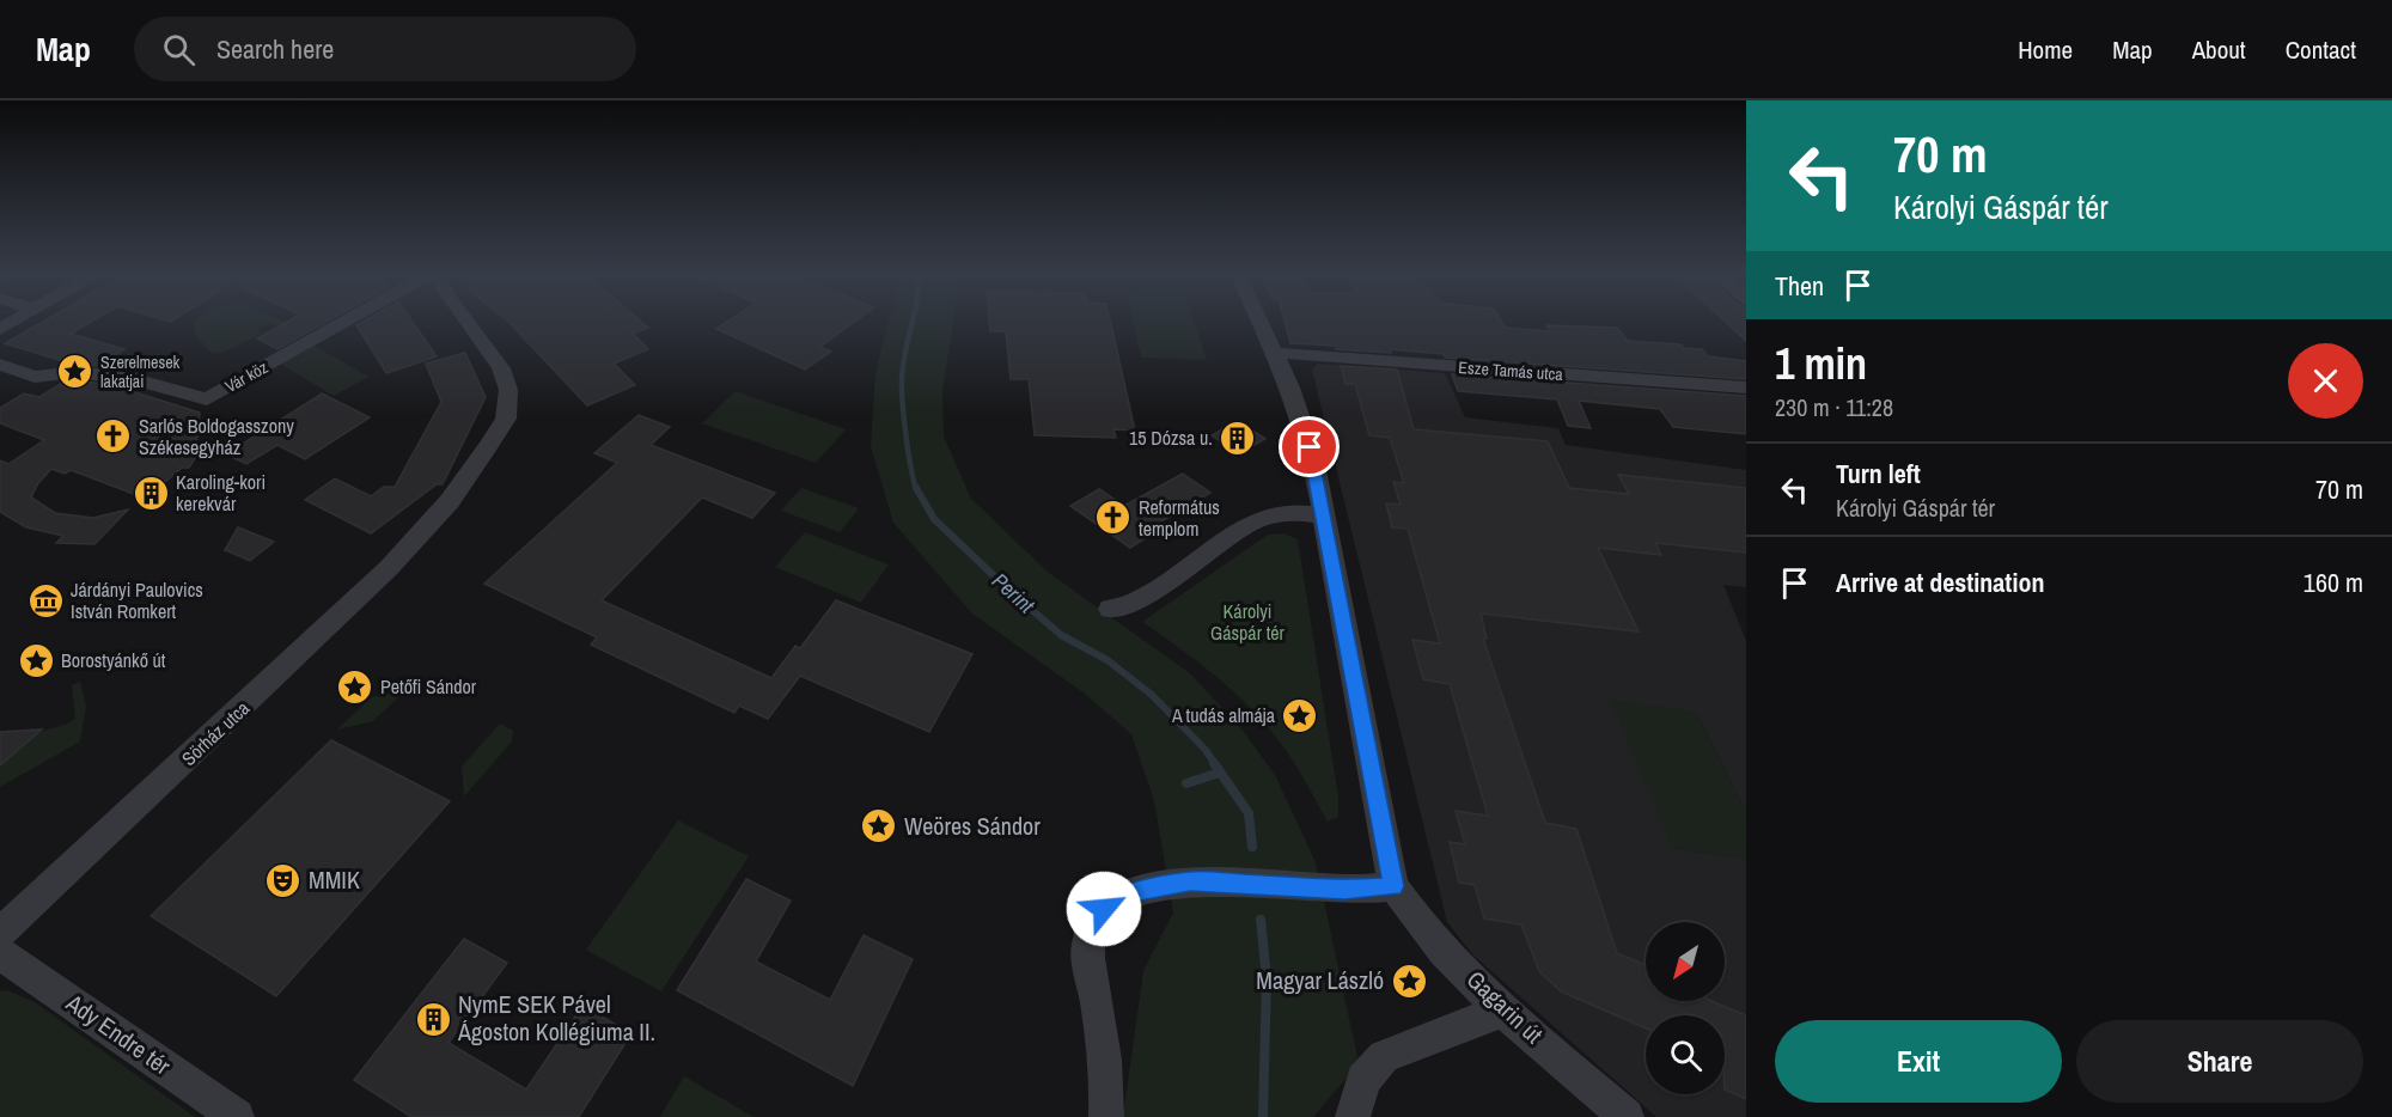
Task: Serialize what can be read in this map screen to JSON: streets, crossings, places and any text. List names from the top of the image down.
{
  "streets": {
    "street": [
      "Esze Tamás utca",
      "Vár köz",
      "Sörház utca",
      "Gagarin út",
      "Ady Endre tér"
    ]
  },
  "water": ["Perint"],
  "parks": ["Károlyi Gáspár tér"],
  "places": {
    "place": [
      "Szerelmesek lakatjai",
      "Borostyánkő út",
      "Petőfi Sándor",
      "A tudás almája",
      "Weöres Sándor",
      "Magyar László"
    ],
    "church": ["Sarlós Boldogasszony Székesegyház", "Református templom"],
    "building": ["15 Dózsa u.", "Karoling-kori kerekvár", "NymE SEK Pável Ágoston Kollégiuma II."],
    "museum": ["Járdányi Paulovics István Romkert"],
    "theatre": ["MMIK"]
  },
  "north": "bottom left",
  "page": {
    "header": "Map",
    "search": "Search here",
    "nav": [
      "Home",
      "Map",
      "About",
      "Contact"
    ],
    "turn": ["70 m", "Károlyi Gáspár tér"],
    "then": "Then",
    "heading": ["1 min", "230 m · 11:28"],
    "list": [
      {
        "name": "Turn left",
        "note": "Károlyi Gáspár tér",
        "value": "70 m"
      },
      {
        "name": "Arrive at destination",
        "value": "160 m"
      }
    ],
    "buttons": ["Exit", "Share"]
  }
}
